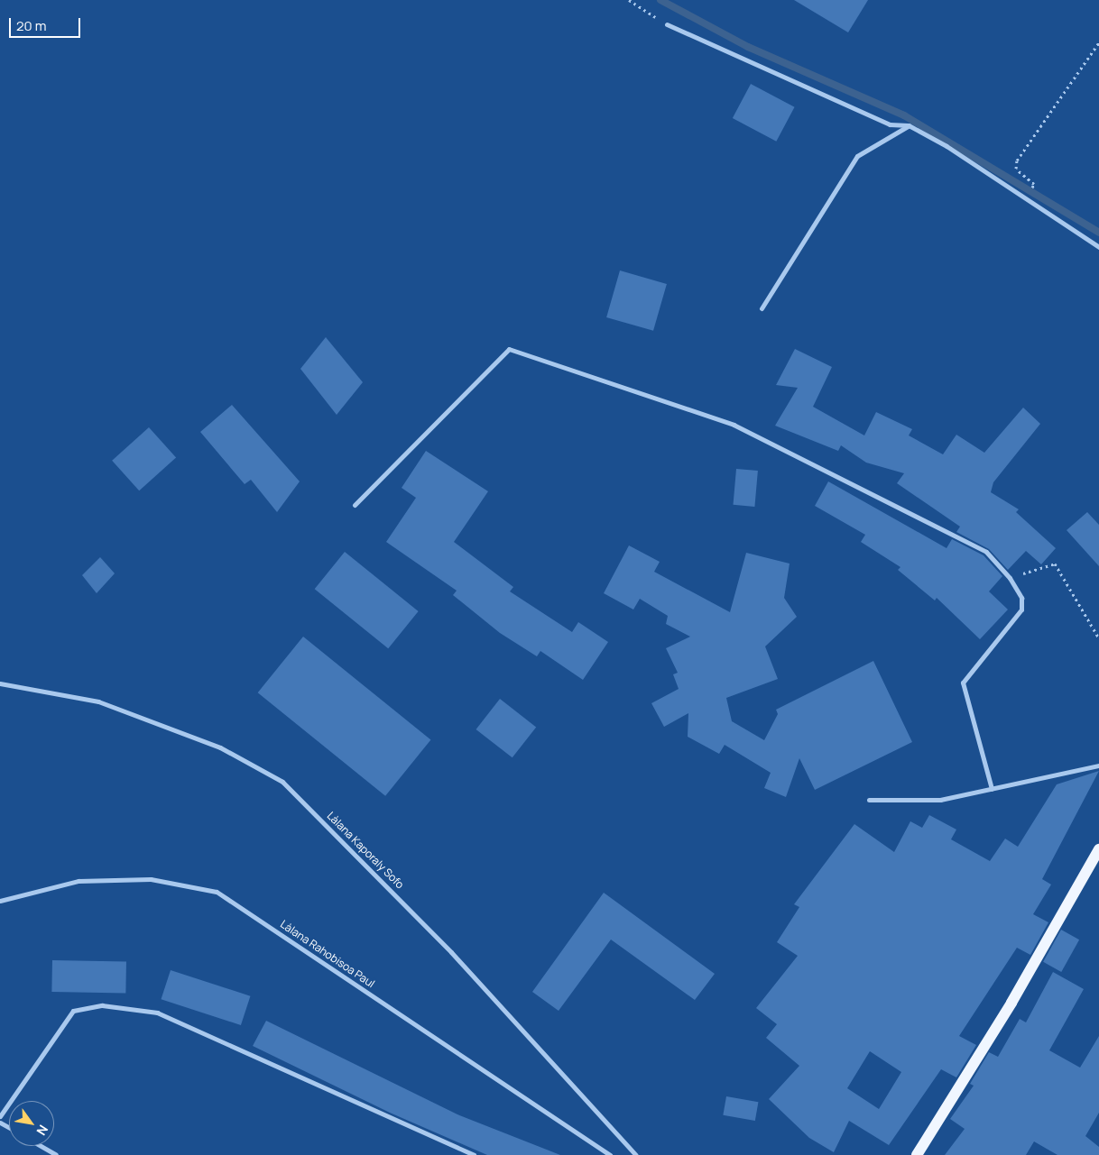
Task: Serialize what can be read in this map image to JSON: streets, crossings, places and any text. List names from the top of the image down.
{
  "streets": {
    "street": ["Làlana Kaporaly Sofo", "Làlana Rahobisoa Paul"]
  },
  "scale_bar": "20 m",
  "north": "bottom right"
}
